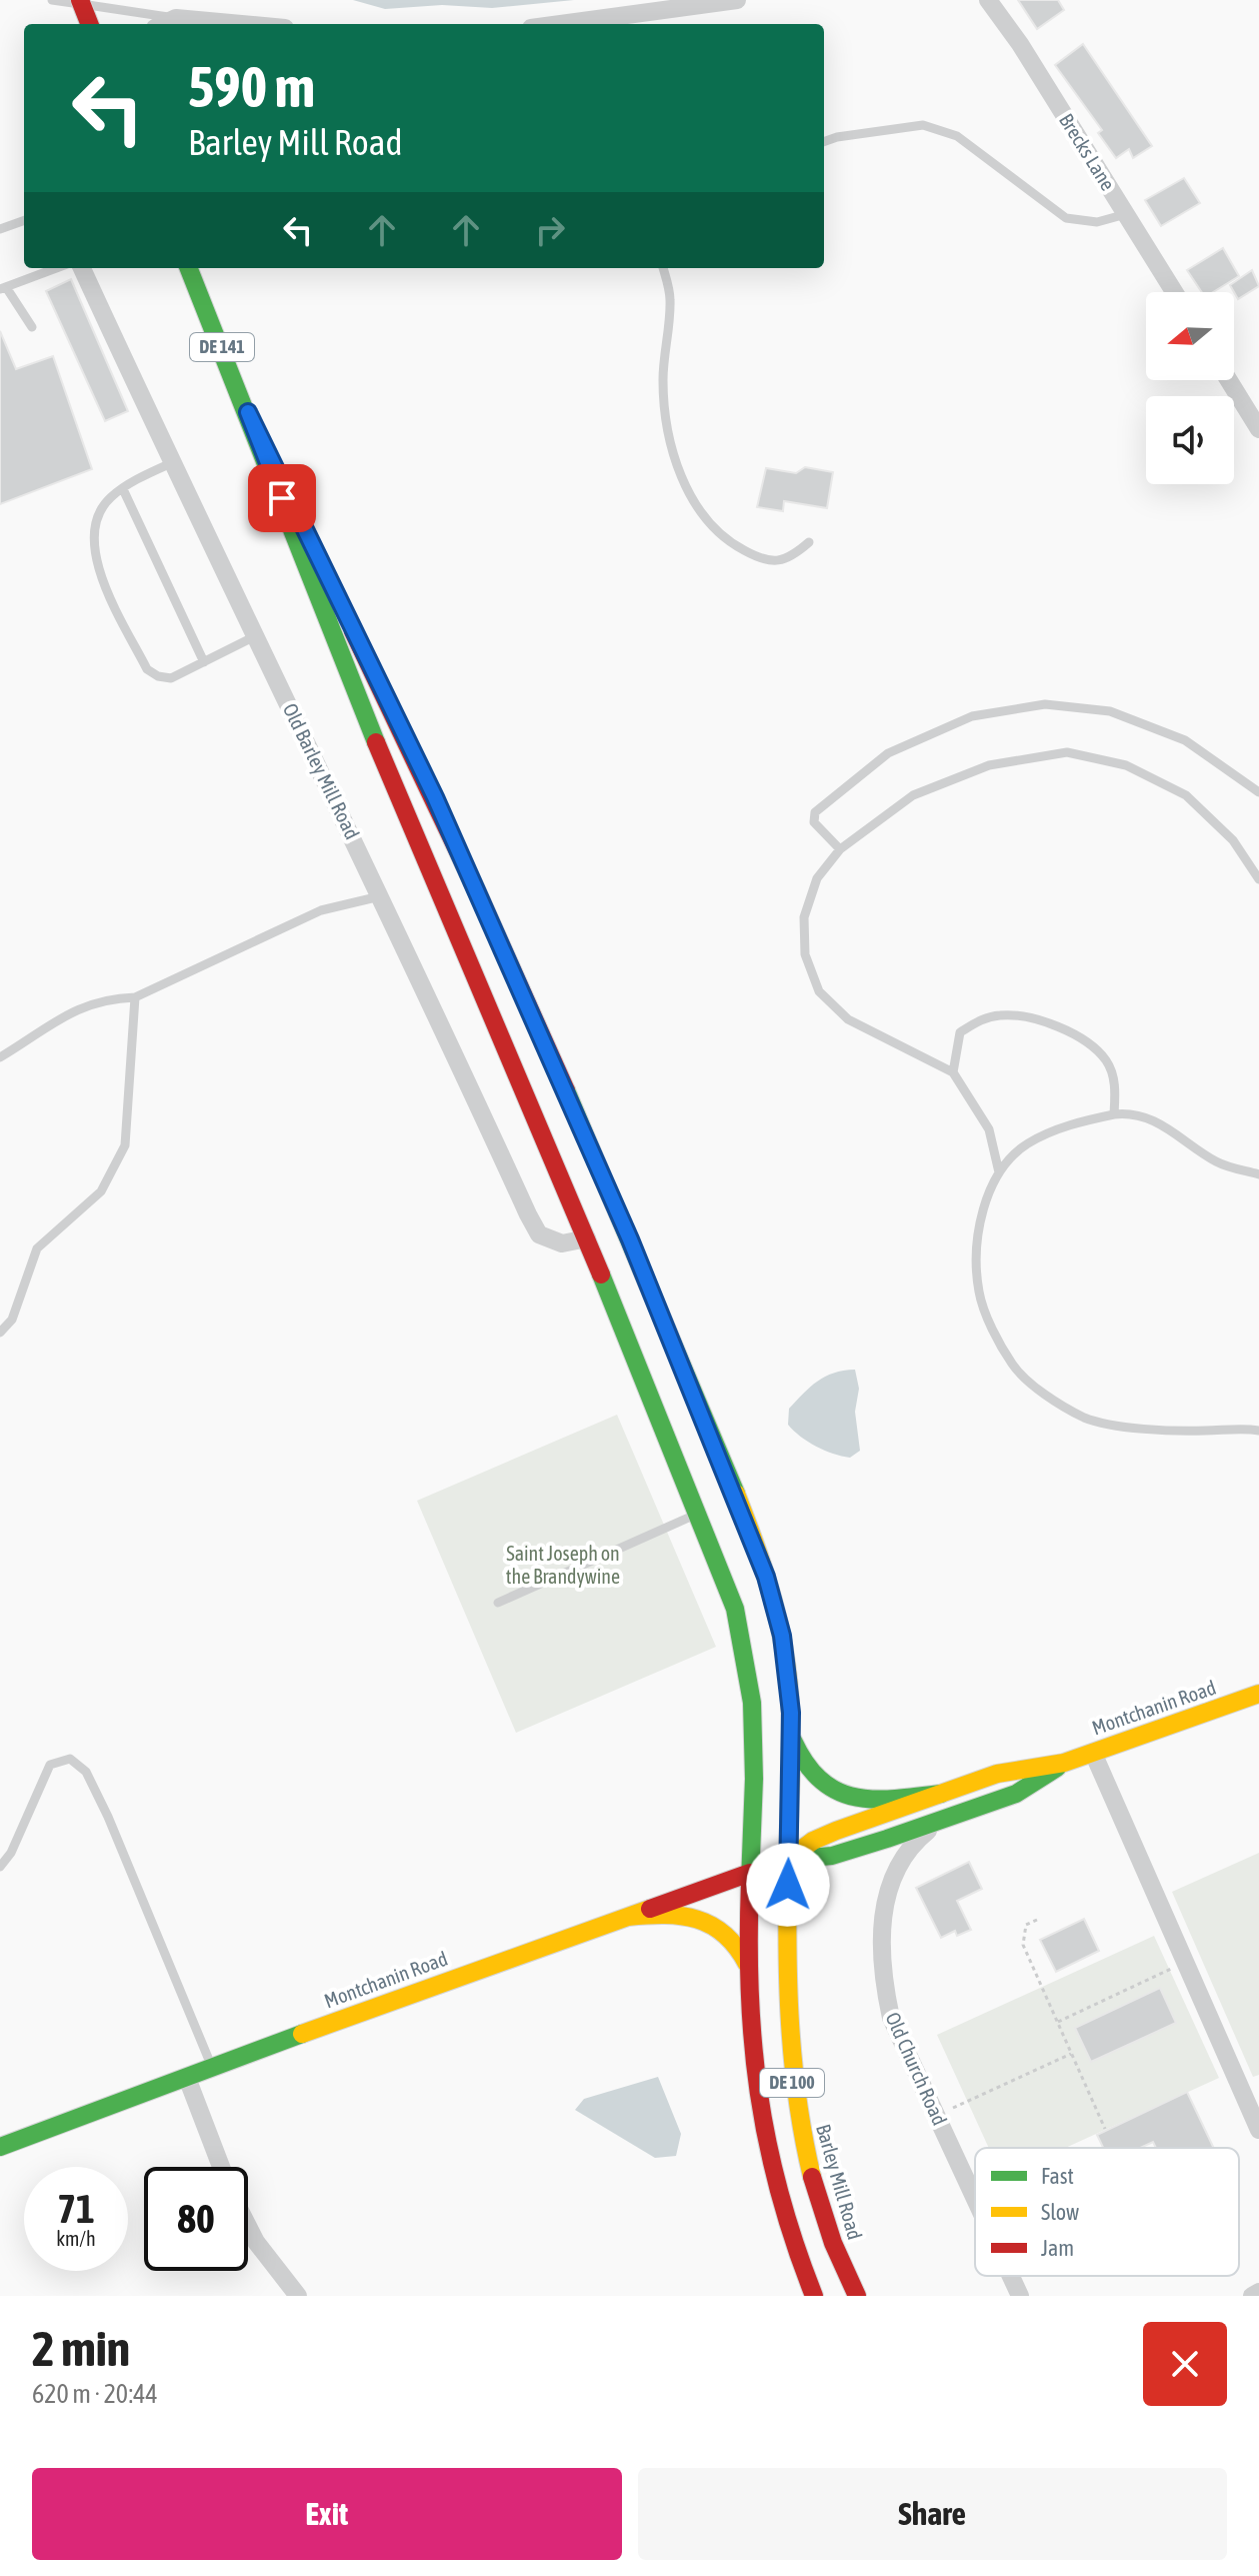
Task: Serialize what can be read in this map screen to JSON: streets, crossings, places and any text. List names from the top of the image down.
{
  "streets": {
    "main road": [
      "DE 141",
      "Montchanin Road",
      "DE 100",
      "Barley Mill Road"
    ],
    "street": ["Brecks Lane", "Old Barley Mill Road", "Old Church Road"]
  },
  "crossings": [
    ["Old Barley Mill Road", "Barley Mill Road"],
    ["Montchanin Road", "Old Church Road"],
    ["Montchanin Road", "Barley Mill Road"]
  ],
  "parks": ["Saint Joseph on the Brandywine"],
  "legend": ["Fast", "Slow", "Jam"],
  "north": "left",
  "page": {
    "turn": ["590 m", "Barley Mill Road"],
    "speed": "71 km/h",
    "limit": "80",
    "heading": ["2 min", "620 m · 20:44"],
    "buttons": ["Exit", "Share"]
  }
}
